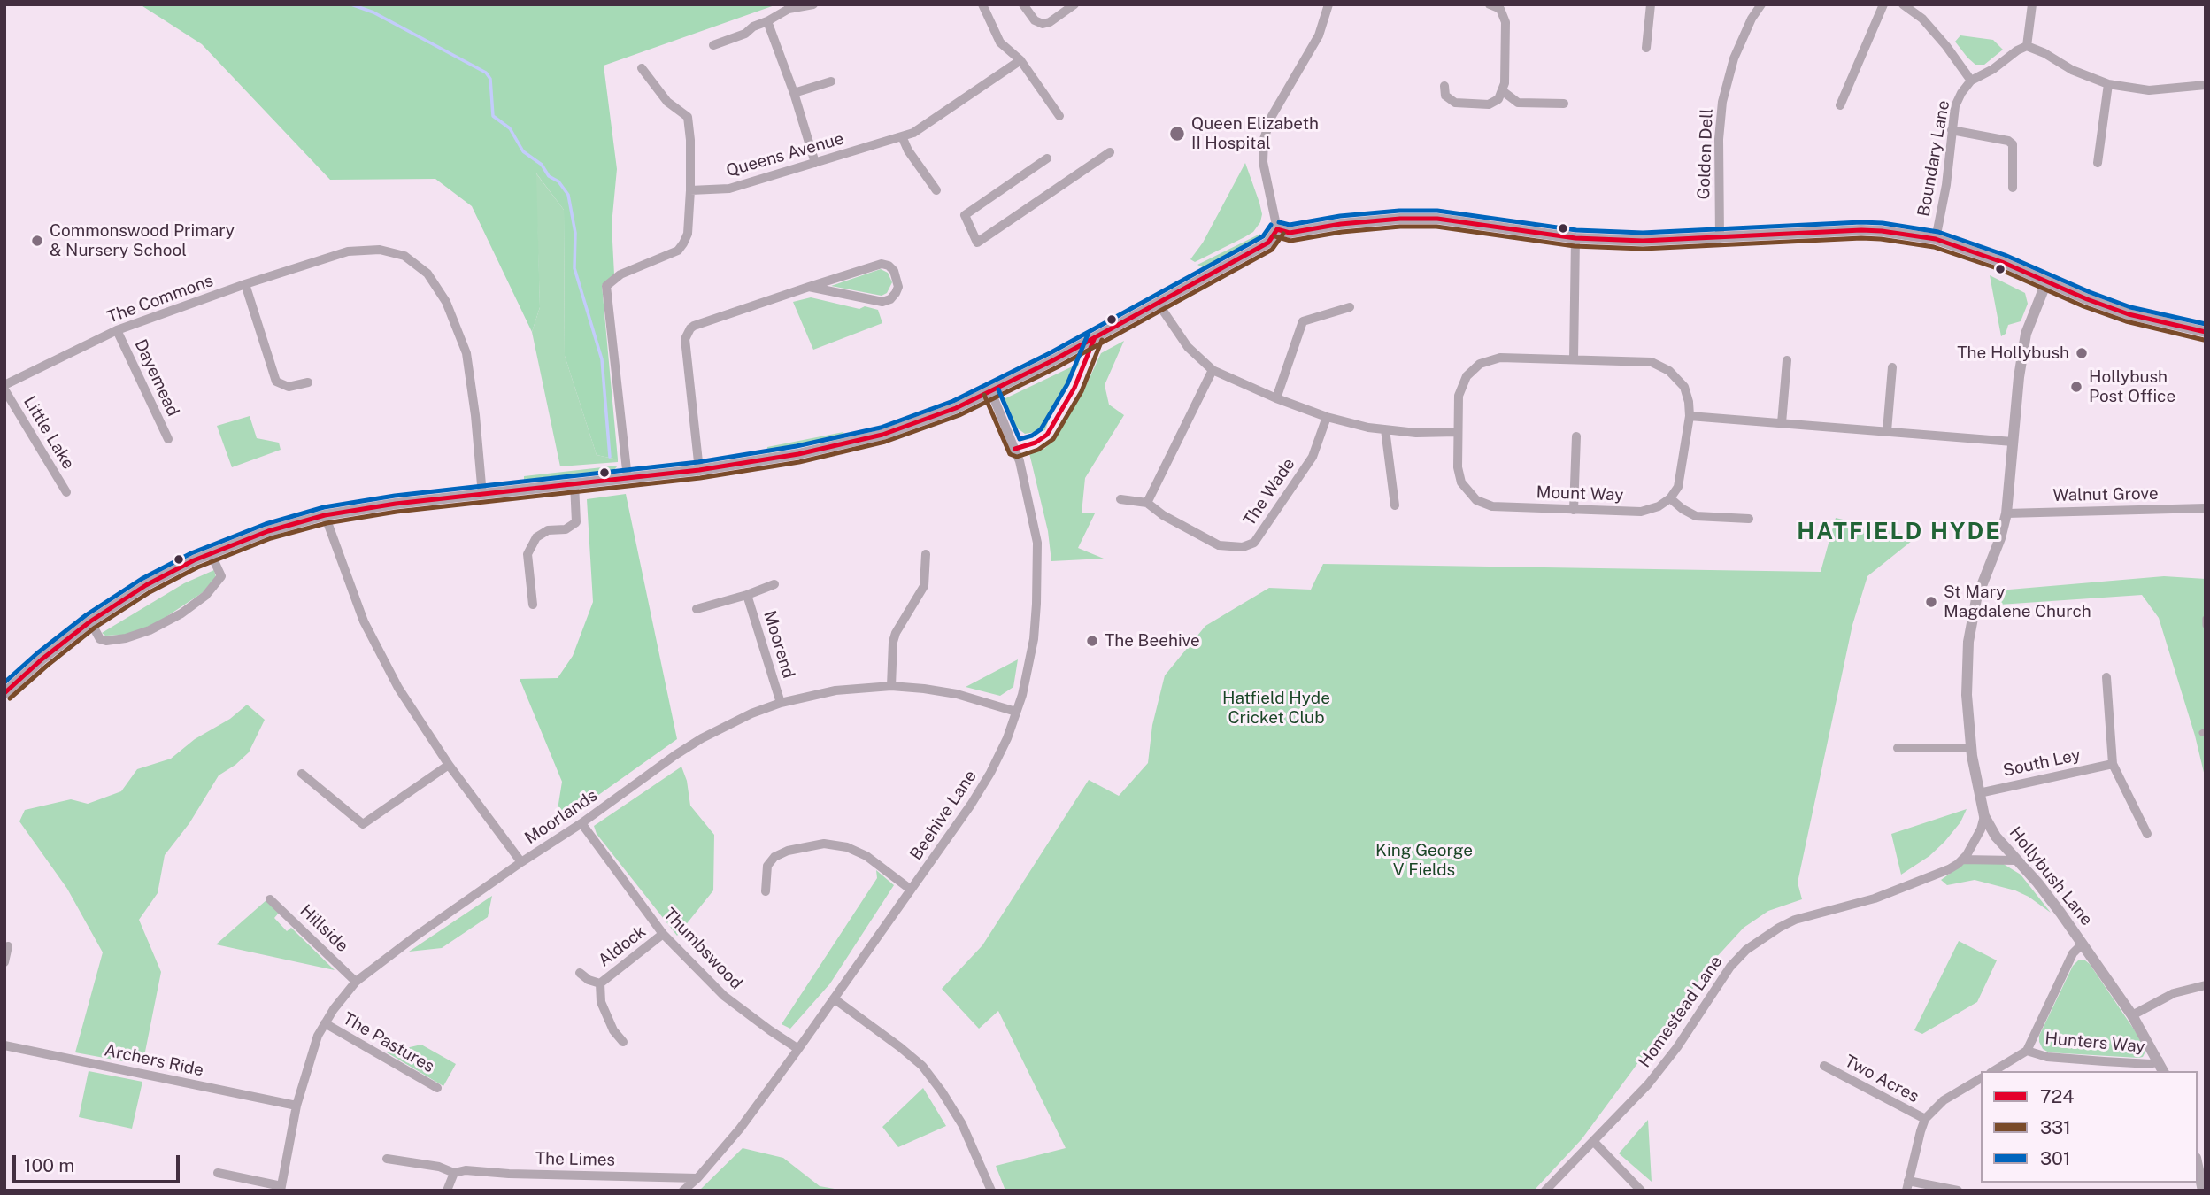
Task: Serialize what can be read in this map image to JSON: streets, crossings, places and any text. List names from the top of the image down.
{
  "streets": {
    "street": [
      "Golden Dell",
      "Queens Avenue",
      "Boundary Lane",
      "The Commons",
      "Dayemead",
      "Little Lake",
      "The Wade",
      "Mount Way",
      "Walnut Grove",
      "Moorend",
      "South Ley",
      "Beehive Lane",
      "Moorlands",
      "Hollybush Lane",
      "Hillside",
      "Aldock",
      "Thumbswood",
      "Homestead Lane",
      "The Pastures",
      "Hunters Way",
      "Archers Ride",
      "Two Acres",
      "The Limes"
    ]
  },
  "crossings": [
    ["The Commons", "Dayemead"],
    ["The Commons", "Little Lake"],
    ["Walnut Grove", "Hollybush Lane"],
    ["Moorend", "Moorlands"],
    ["South Ley", "Hollybush Lane"],
    ["Beehive Lane", "Moorlands"],
    ["Beehive Lane", "Thumbswood"],
    ["Beehive Lane", "The Limes"],
    ["Moorlands", "Hillside"],
    ["Moorlands", "Thumbswood"],
    ["Moorlands", "The Pastures"],
    ["Moorlands", "Archers Ride"],
    ["Hollybush Lane", "Homestead Lane"],
    ["Hollybush Lane", "Hunters Way"],
    ["Aldock", "Thumbswood"]
  ],
  "districts": ["HATFIELD HYDE"],
  "parks": ["Hatfield Hyde Cricket Club", "King George V Fields"],
  "places": [
    "Queen Elizabeth II Hospital",
    "Commonswood Primary & Nursery School",
    "The Hollybush",
    "Hollybush Post Office",
    "St Mary Magdalene Church",
    "The Beehive"
  ],
  "lines": ["transit line 301", "transit line 724", "transit line 331"],
  "legend": ["724", "331", "301"],
  "scale_bar": "100 m"
}
